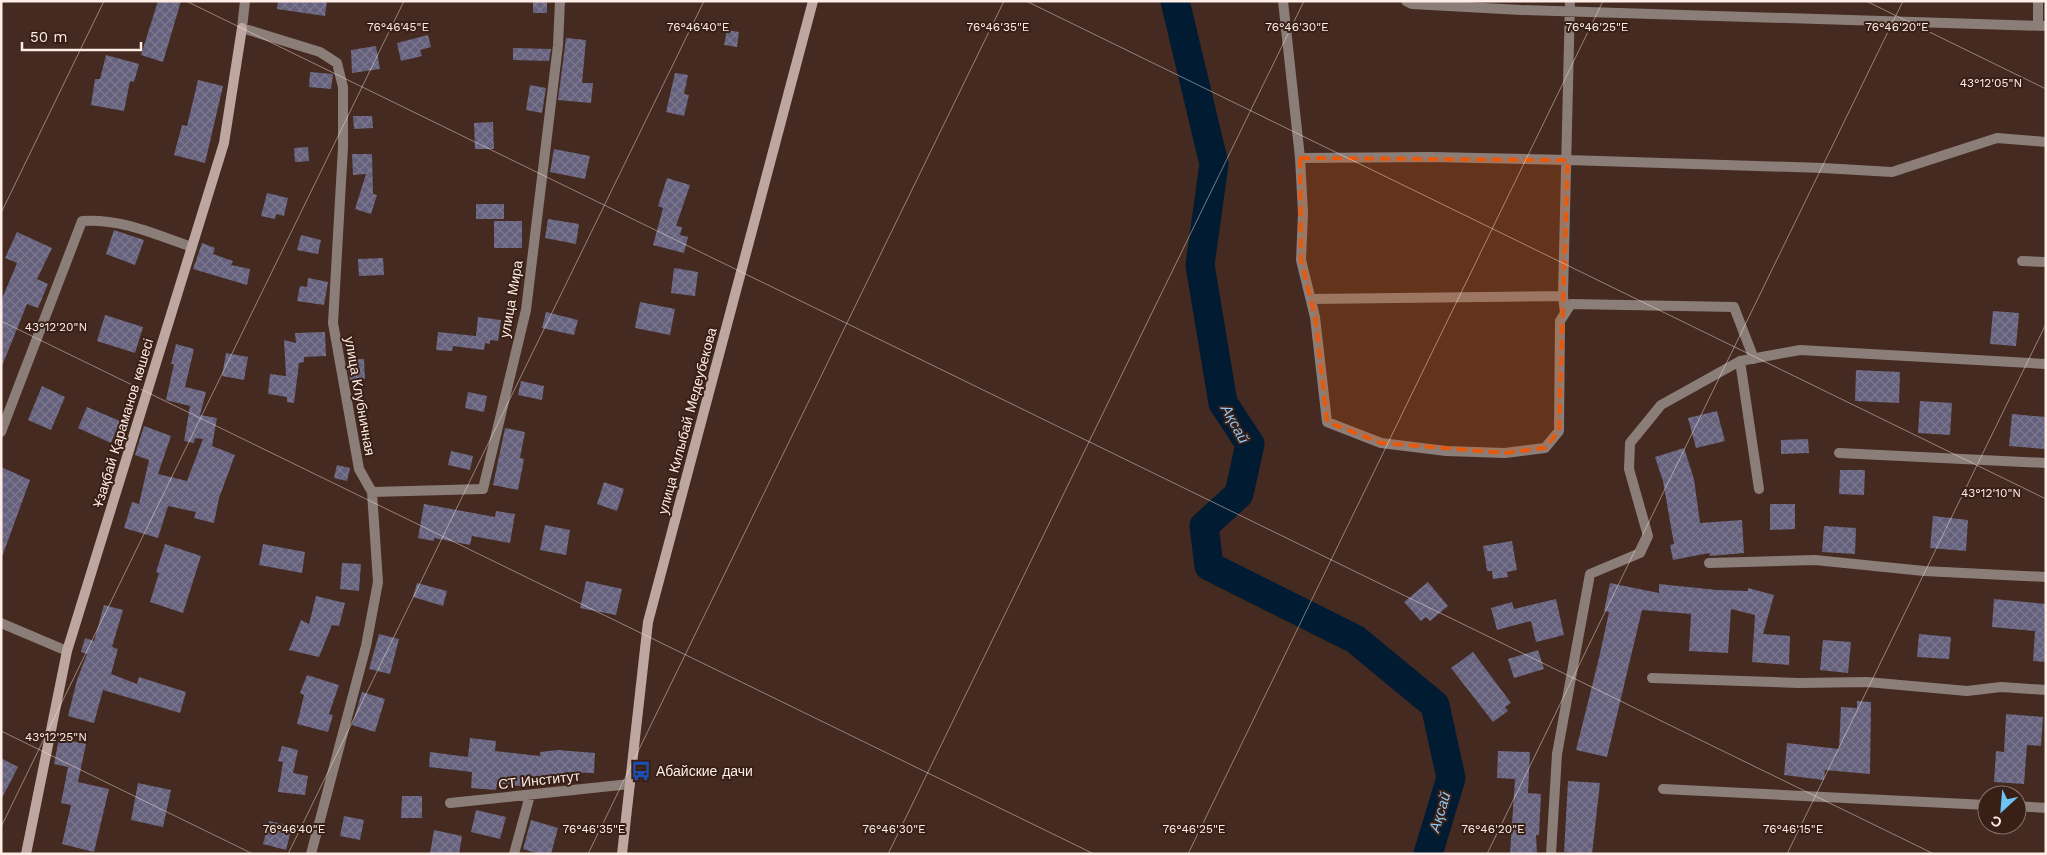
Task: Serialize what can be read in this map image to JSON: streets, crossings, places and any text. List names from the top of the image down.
{
  "streets": {
    "main road": ["улица Килыбай Медеубекова", "Ұзақбай Қараманов көшесі"],
    "street": ["улица Мира", "улица Клубничная", "СТ Институт"]
  },
  "crossings": [
    ["улица Мира", "улица Клубничная"],
    ["улица Клубничная", "Ұзақбай Қараманов көшесі"],
    ["улица Килыбай Медеубекова", "СТ Институт"]
  ],
  "water": ["Ақсай"],
  "places": {
    "bus stop": ["Абайские дачи"]
  },
  "scale_bar": "50 m",
  "north": "bottom left",
  "coordinates": [
    "76°46'45\"E",
    "76°46'40\"E",
    "76°46'35\"E",
    "76°46'30\"E",
    "76°46'25\"E",
    "76°46'20\"E",
    "43°12'05\"N",
    "43°12'20\"N",
    "43°12'10\"N",
    "43°12'25\"N",
    "76°46'15\"E"
  ]
}
